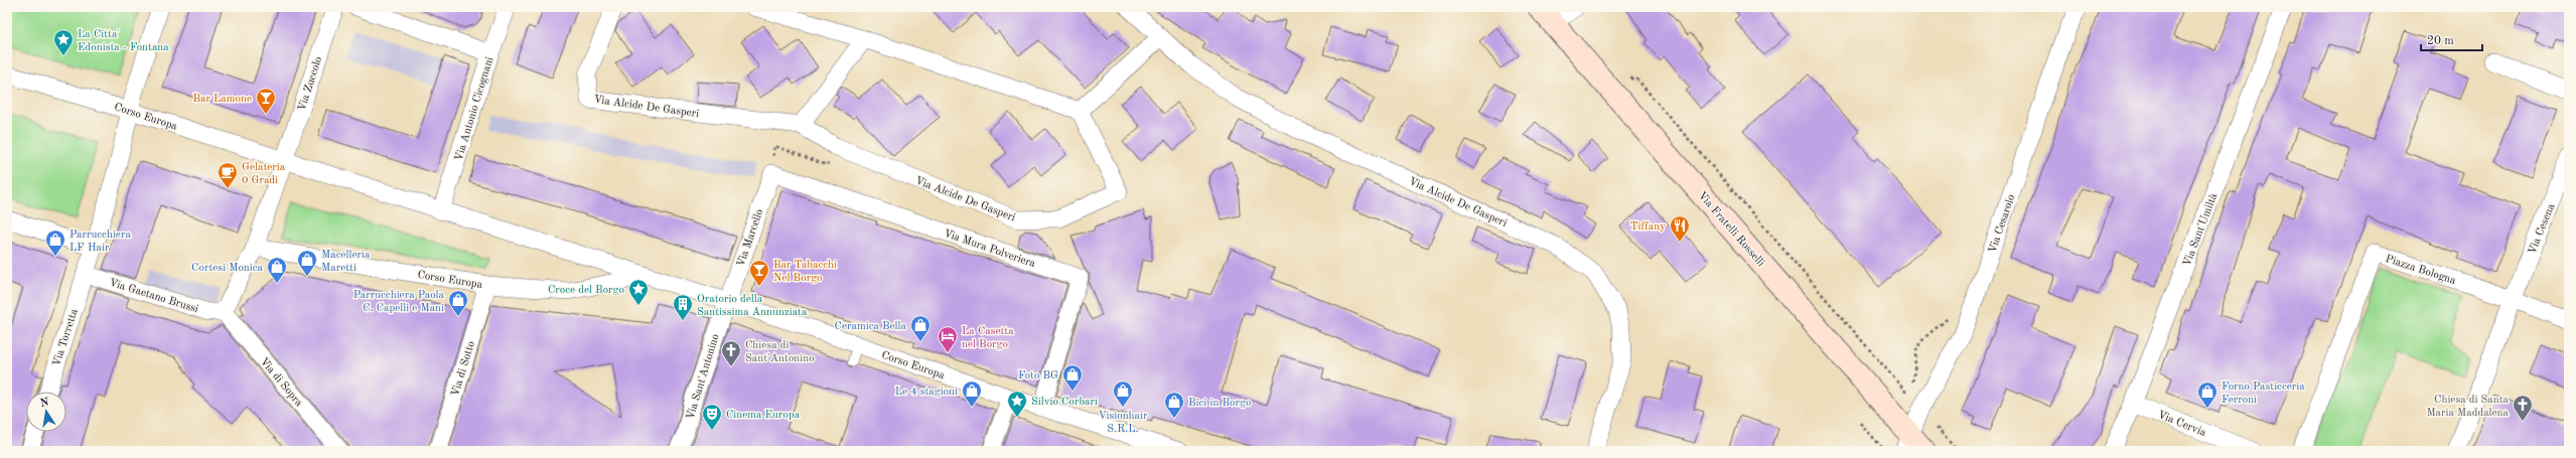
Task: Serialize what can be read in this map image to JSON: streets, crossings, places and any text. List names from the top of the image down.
{
  "streets": {
    "main road": ["Via Fratelli Rosselli"],
    "street": [
      "Via Zuccolo",
      "Via Alcide De Gasperi",
      "Via Antonio Cicognani",
      "Corso Europa",
      "Via Cesarolo",
      "Via Cesena",
      "Via Sant'Umiltà",
      "Via Marcello",
      "Via Mura Polveriera",
      "Piazza Bologna",
      "Via Gaetano Brussi",
      "Via Torretta",
      "Via di Sotto",
      "Via Sant'Antonino",
      "Via di Sopra",
      "Via Cervia"
    ]
  },
  "crossings": [
    ["Via Zuccolo", "Corso Europa"],
    ["Via Antonio Cicognani", "Corso Europa"],
    ["Corso Europa", "Via Marcello"],
    ["Corso Europa", "Via Mura Polveriera"],
    ["Corso Europa", "Via Torretta"],
    ["Corso Europa", "Via di Sotto"],
    ["Corso Europa", "Via Sant'Antonino"],
    ["Via Cesarolo", "Via Fratelli Rosselli"],
    ["Via Cesena", "Piazza Bologna"],
    ["Via Sant'Umiltà", "Via Cervia"],
    ["Via Marcello", "Via Mura Polveriera"],
    ["Via Marcello", "Via Sant'Antonino"],
    ["Via Gaetano Brussi", "Via Torretta"],
    ["Via Gaetano Brussi", "Via di Sopra"]
  ],
  "places": {
    "place": ["La Citta' Edonista - Fontana", "Croce del Borgo", "Silvio Corbari"],
    "bar": ["Bar Lamone", "Bar Tabacchi Nel Borgo"],
    "cafe": ["Gelateria 0 Gradi"],
    "restaurant": ["Tiffany"],
    "shop": [
      "Parrucchiera LF Hair",
      "Macelleria Maretti",
      "Cortesi Monica",
      "Parrucchiera Paola C. Capelli e Mani",
      "Ceramica Bella",
      "Foto BG",
      "Le 4 stagioni",
      "Visionhair S.R.L.",
      "Forno Pasticceria Ferroni",
      "Bici in Borgo"
    ],
    "building": ["Oratorio della Santissima Annunziata"],
    "hotel": ["La Casetta nel Borgo"],
    "church": ["Chiesa di Sant'Antonino", "Chiesa di Santa Maria Maddalena"],
    "theatre": ["Cinema Europa"]
  },
  "scale_bar": "20 m",
  "north": "top"
}
